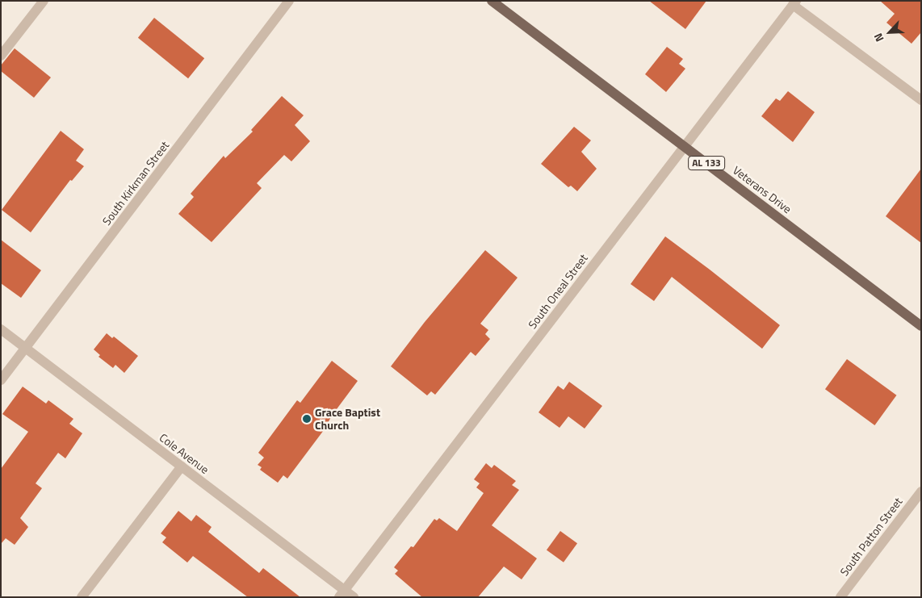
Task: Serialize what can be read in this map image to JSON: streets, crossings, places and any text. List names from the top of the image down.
{
  "streets": {
    "main road": ["AL 133", "Veterans Drive"],
    "street": [
      "South Kirkman Street",
      "South Oneal Street",
      "Cole Avenue",
      "South Patton Street"
    ]
  },
  "crossings": [
    ["South Kirkman Street", "Cole Avenue"],
    ["Veterans Drive", "South Oneal Street"],
    ["South Oneal Street", "Cole Avenue"]
  ],
  "places": ["Grace Baptist Church"],
  "north": "bottom left"
}
